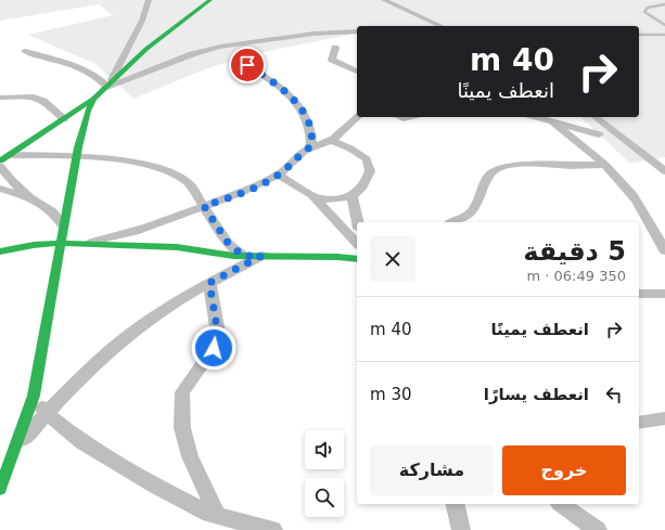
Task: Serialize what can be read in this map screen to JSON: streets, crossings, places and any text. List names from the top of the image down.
{
  "page": {
    "turn": ["40 m", "انعطف يمينًا"],
    "heading": ["5 دقيقة", "350 m · 06:49"],
    "list": [
      {
        "name": "انعطف يمينًا",
        "value": "40 m"
      },
      {
        "name": "انعطف يسارًا",
        "value": "30 m"
      }
    ],
    "buttons": ["خروج", "مشاركة"]
  }
}
